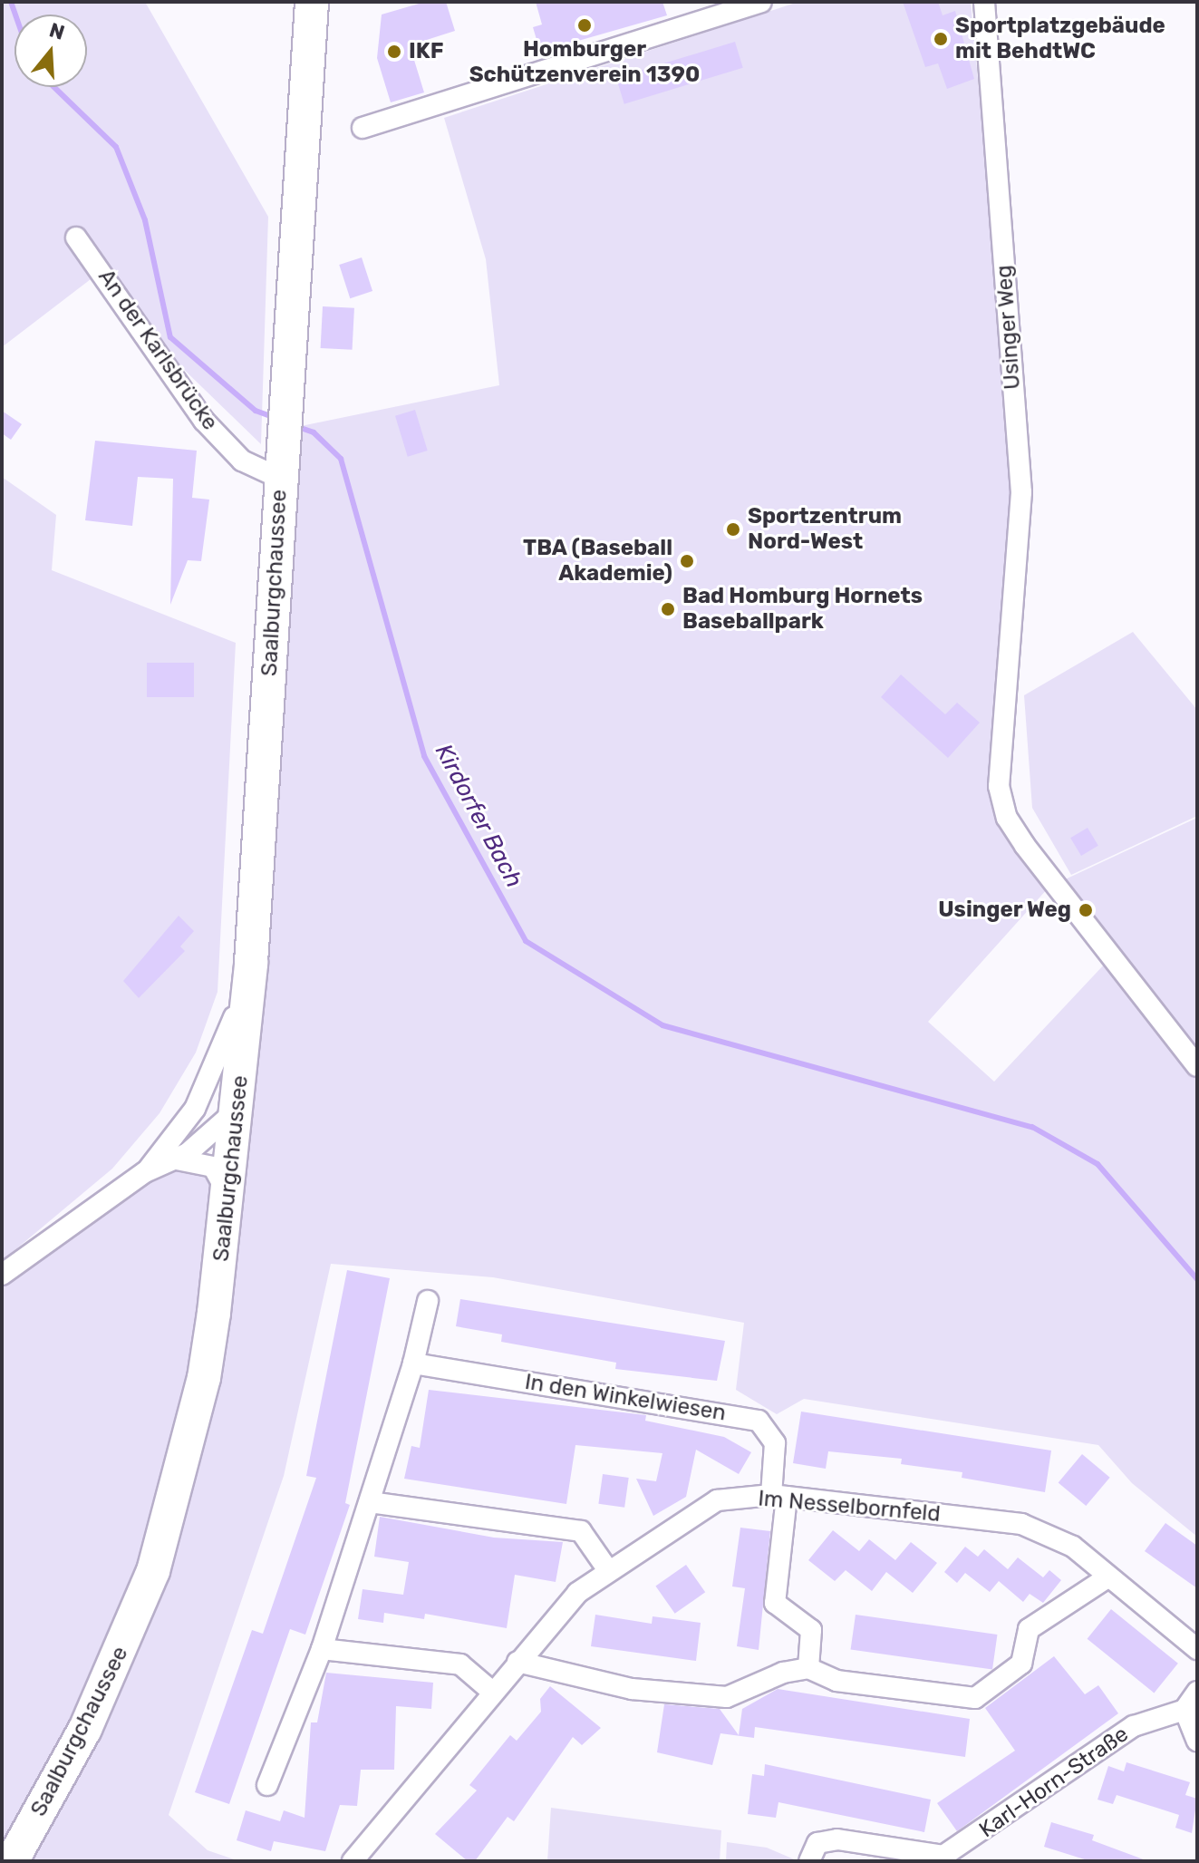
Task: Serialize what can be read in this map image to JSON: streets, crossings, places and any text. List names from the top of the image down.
{
  "streets": {
    "main road": ["Saalburgchaussee"],
    "street": [
      "Usinger Weg",
      "An der Karlsbrücke",
      "In den Winkelwiesen",
      "Im Nesselbornfeld",
      "Karl-Horn-Straße"
    ]
  },
  "crossings": [
    ["An der Karlsbrücke", "Saalburgchaussee"],
    ["In den Winkelwiesen", "Im Nesselbornfeld"]
  ],
  "water": ["Kirdorfer Bach"],
  "places": [
    "Homburger Schützenverein 1390",
    "Sportplatzgebäude mit BehdtWC",
    "IKF",
    "Sportzentrum Nord-West",
    "TBA (Baseball Akademie)",
    "Bad Homburg Hornets Baseballpark",
    "Usinger Weg"
  ],
  "north": "top"
}
